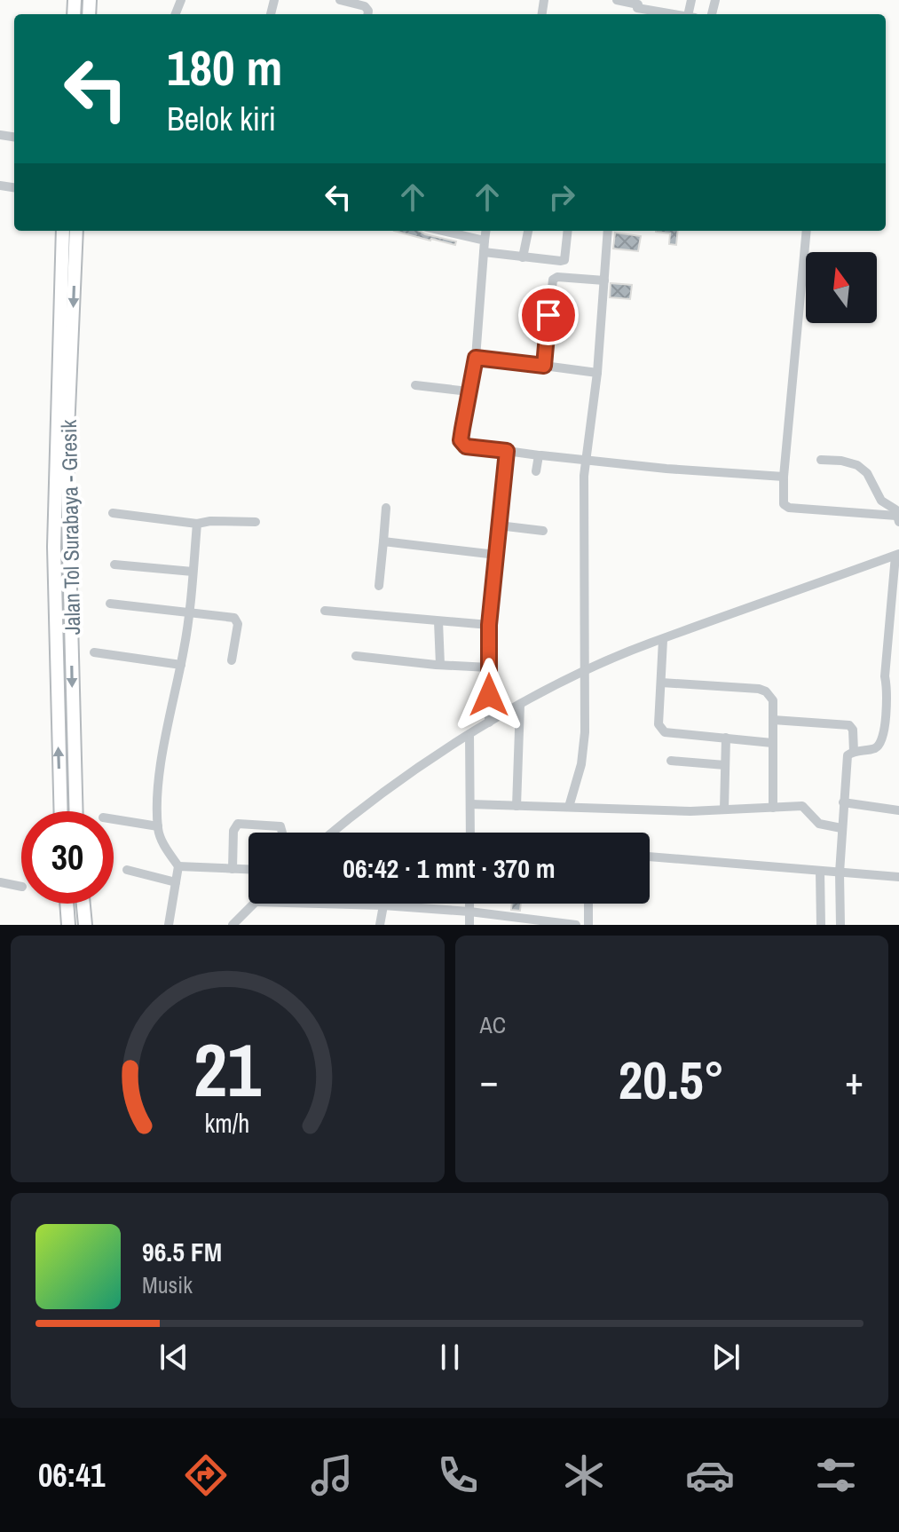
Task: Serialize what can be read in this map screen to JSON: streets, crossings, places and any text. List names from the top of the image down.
{
  "streets": {
    "highway": ["Jalan Tol Surabaya - Gresik"]
  },
  "north": "top",
  "page": {
    "turn": ["180 m", "Belok kiri"],
    "limit": "30",
    "trip": "06:42 · 1 mnt · 370 m",
    "tile": "AC",
    "heat": ["−", "20.5°", "+"],
    "song": ["96.5 FM", "Musik"],
    "tabs": "06:41",
    "gauge": ["21", "km/h"]
  }
}
